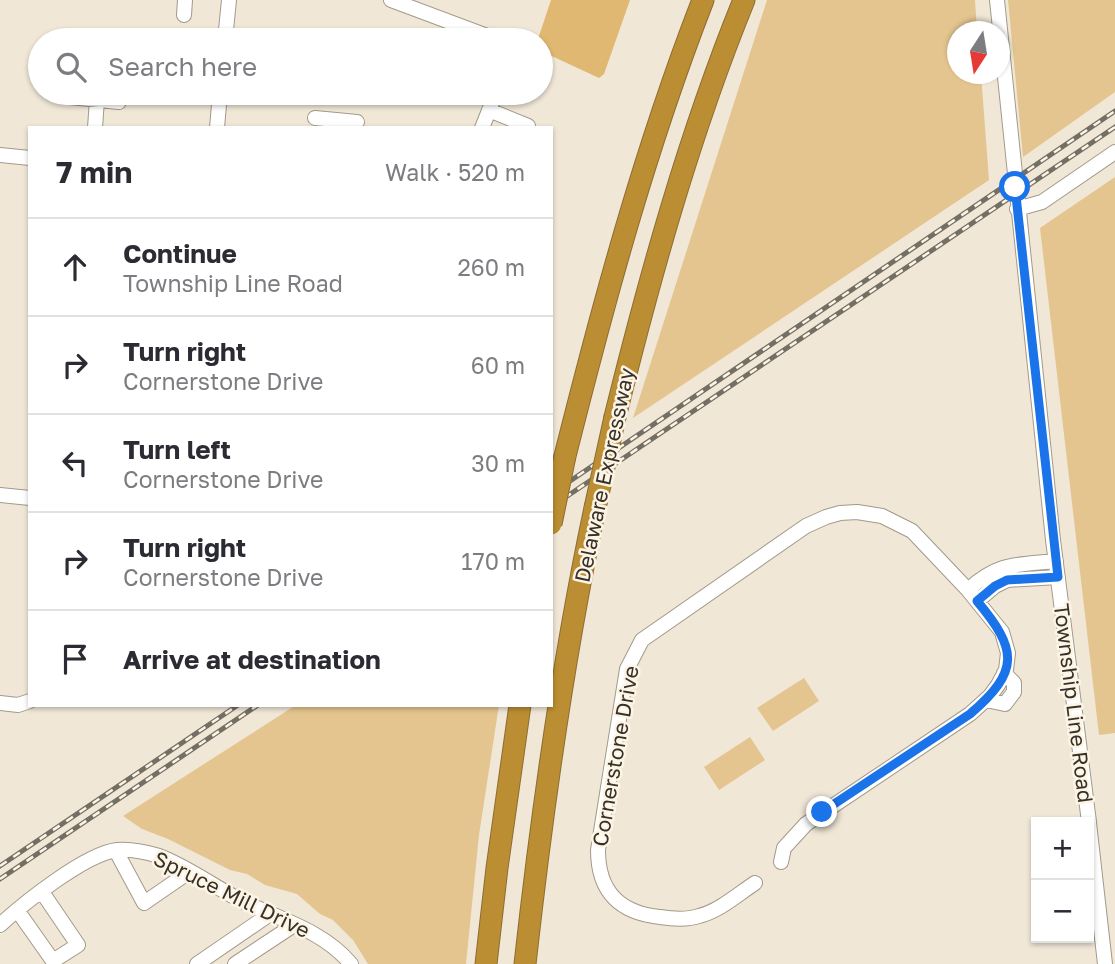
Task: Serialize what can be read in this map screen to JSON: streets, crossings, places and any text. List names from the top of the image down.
{
  "streets": {
    "highway": ["Delaware Expressway"],
    "street": ["Township Line Road", "Cornerstone Drive", "Spruce Mill Drive"]
  },
  "north": "bottom",
  "page": {
    "search": "Search here",
    "heading": ["7 min", "Walk · 520 m"],
    "list": [
      ["Continue", "Township Line Road", "260 m"],
      ["Turn right", "Cornerstone Drive", "60 m"],
      ["Turn left", "Cornerstone Drive", "30 m"],
      ["Turn right", "Cornerstone Drive", "170 m"],
      "Arrive at destination"
    ],
    "map_buttons": ["+", "−"]
  }
}
